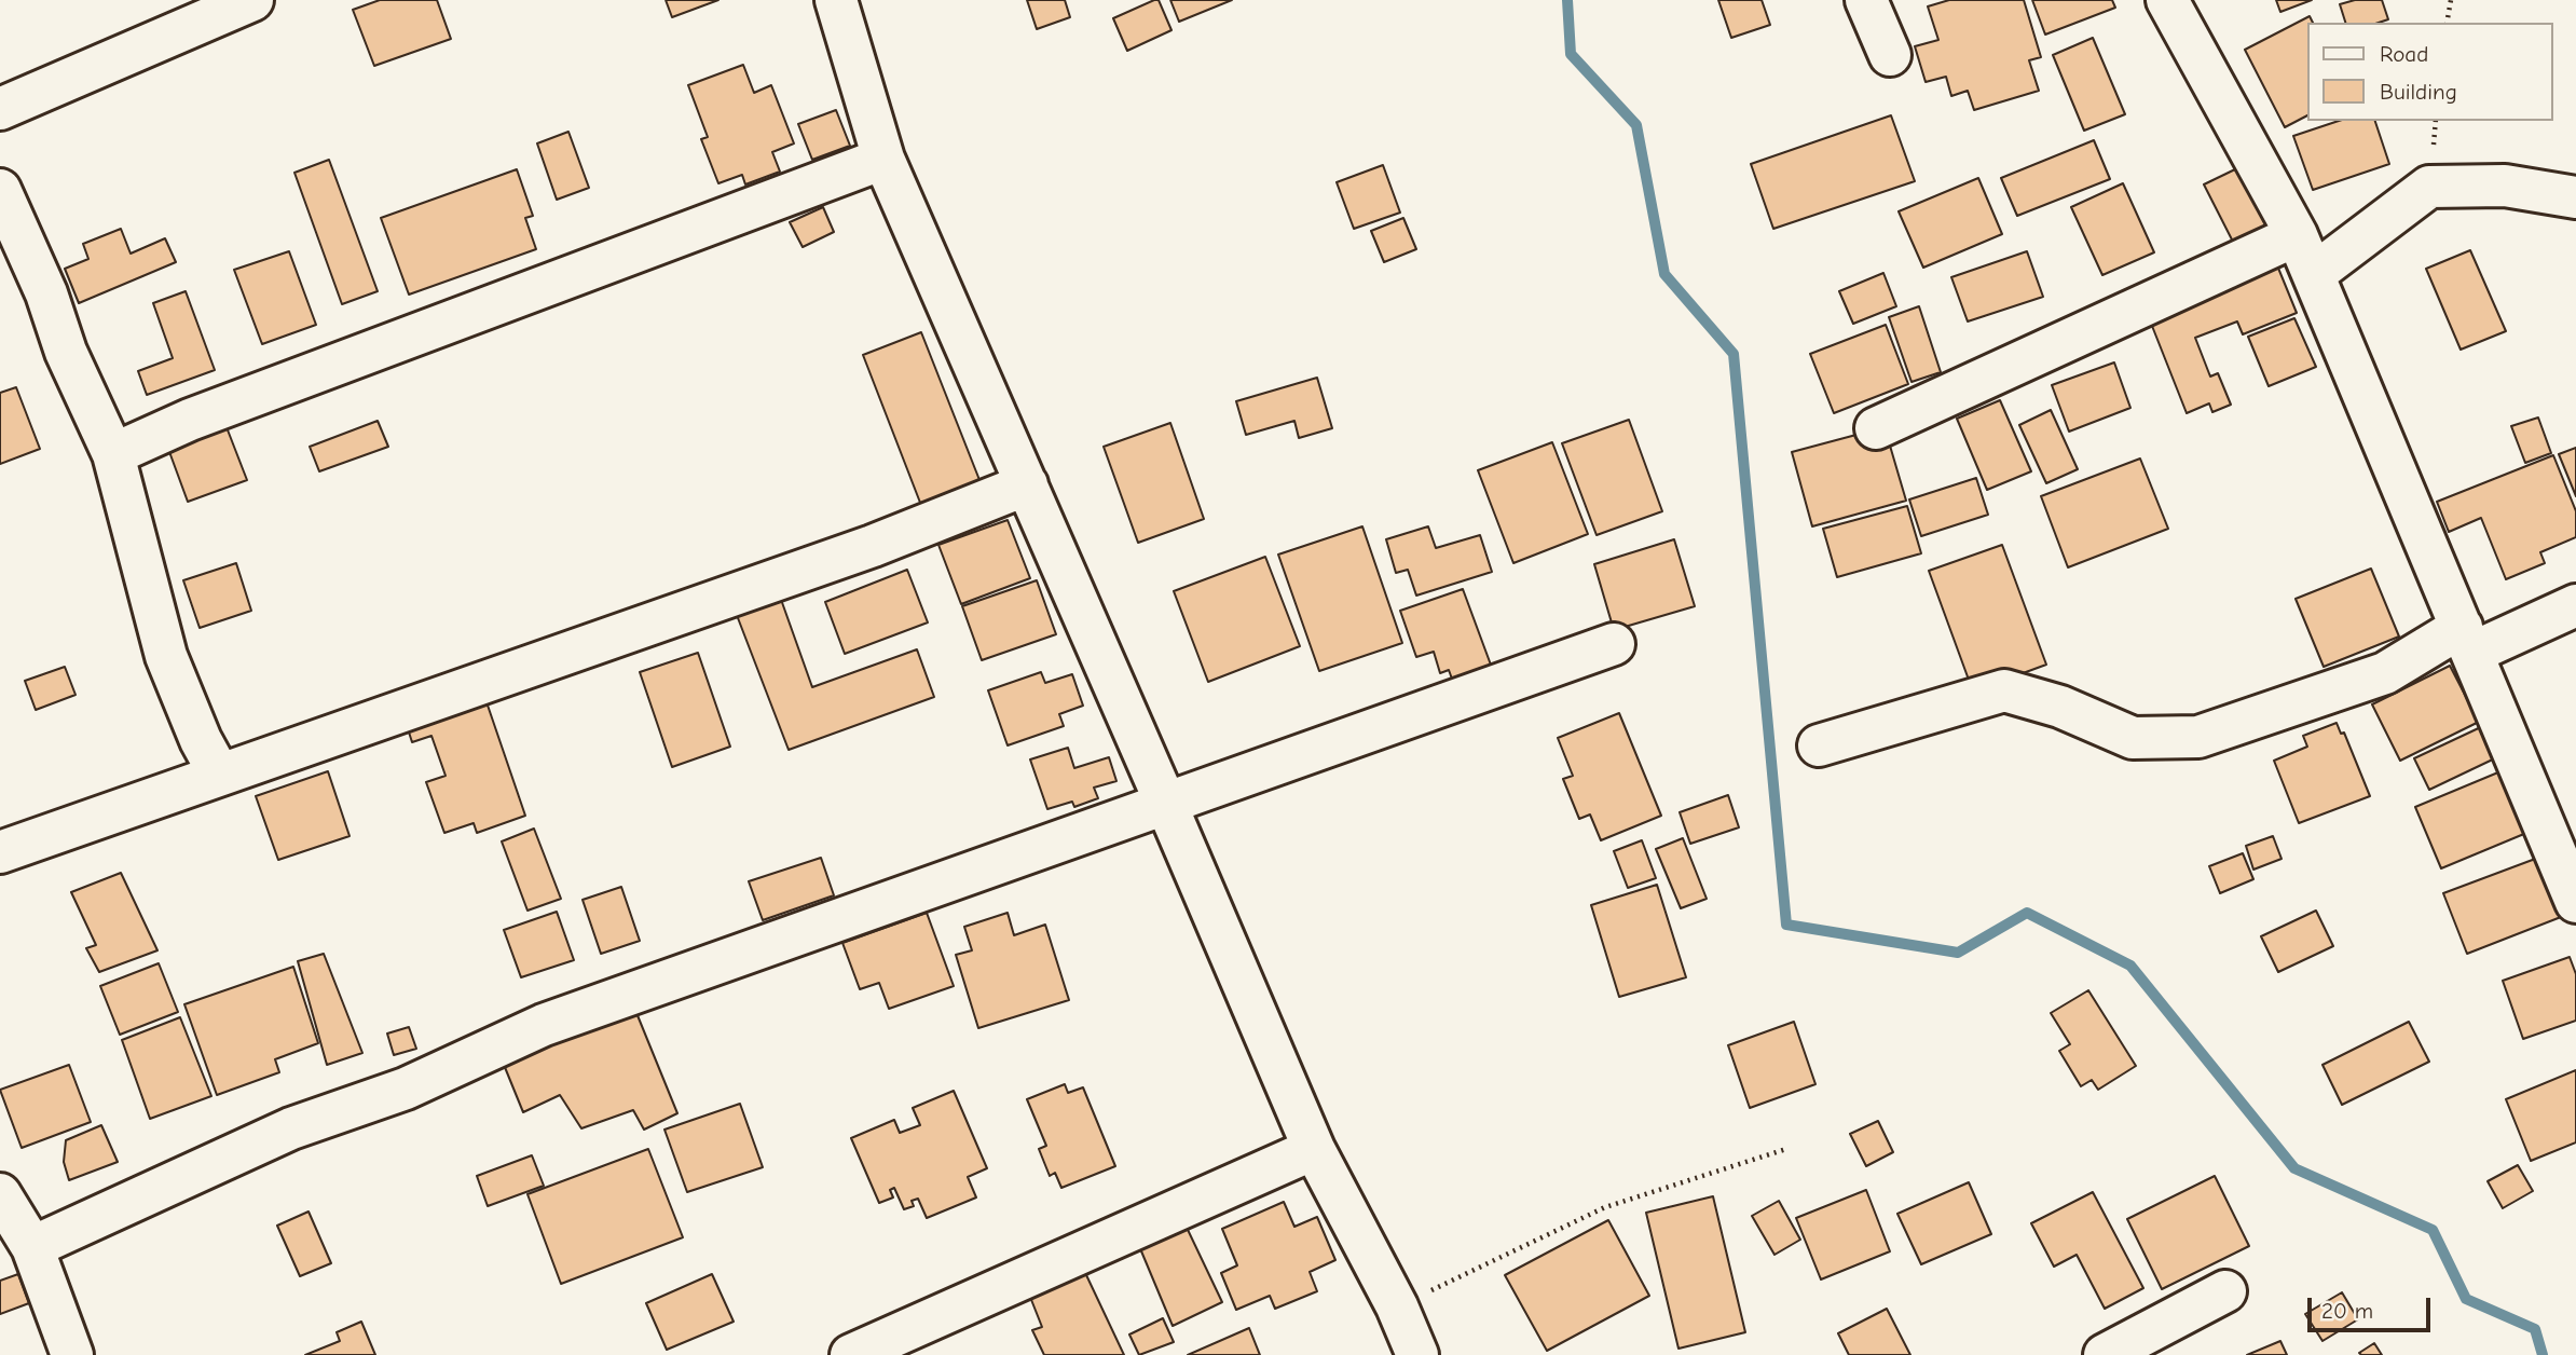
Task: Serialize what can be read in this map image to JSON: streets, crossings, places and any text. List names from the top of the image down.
{
  "legend": ["Road", "Building"],
  "scale_bar": "20 m"
}
